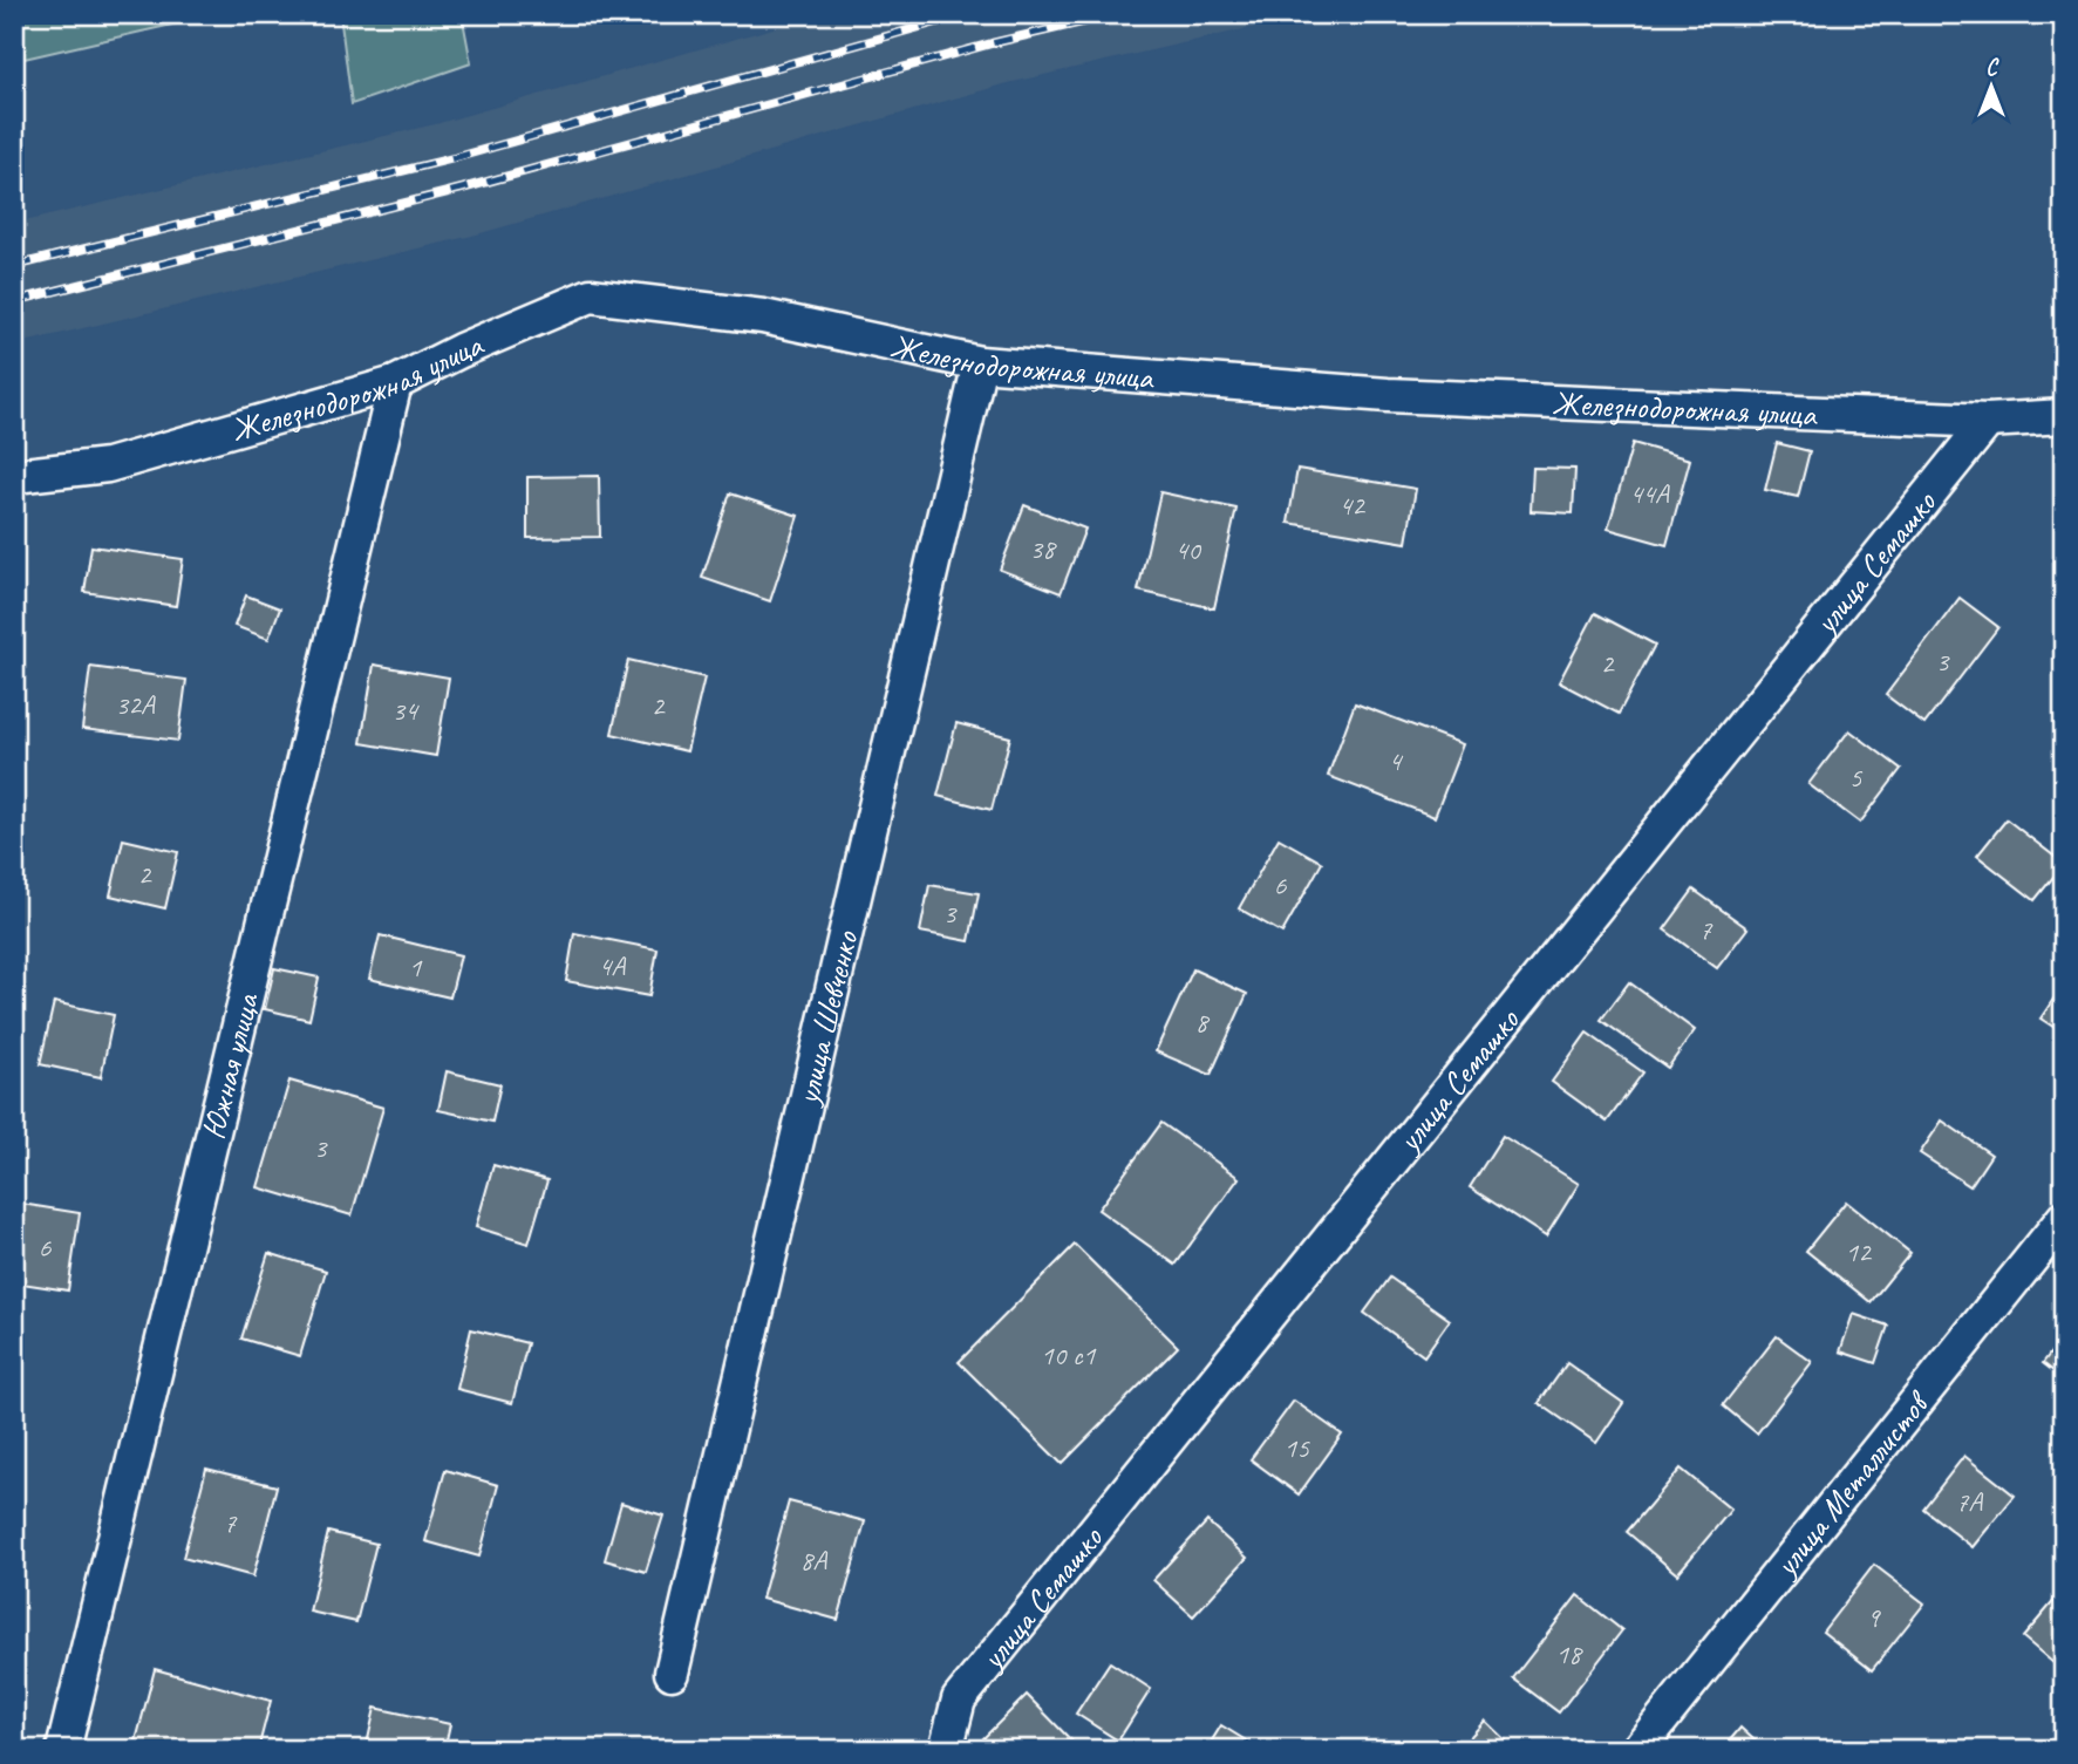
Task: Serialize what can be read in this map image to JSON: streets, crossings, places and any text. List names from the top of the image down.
{
  "streets": {
    "street": [
      "Железнодорожная улица",
      "улица Семашко",
      "улица Шевченко",
      "Южная улица",
      "улица Металлистов"
    ]
  },
  "crossings": [
    ["Железнодорожная улица", "улица Семашко"],
    ["Железнодорожная улица", "улица Шевченко"],
    ["Железнодорожная улица", "Южная улица"]
  ],
  "house_numbers": [
    "44А",
    "42",
    "38",
    "40",
    "3",
    "2",
    "32А",
    "2",
    "34",
    "4",
    "5",
    "2",
    "6",
    "3",
    "7",
    "4А",
    "1",
    "8",
    "3",
    "6",
    "12",
    "10 с1",
    "15",
    "7А",
    "7",
    "8А",
    "9",
    "18"
  ],
  "north": "top"
}
